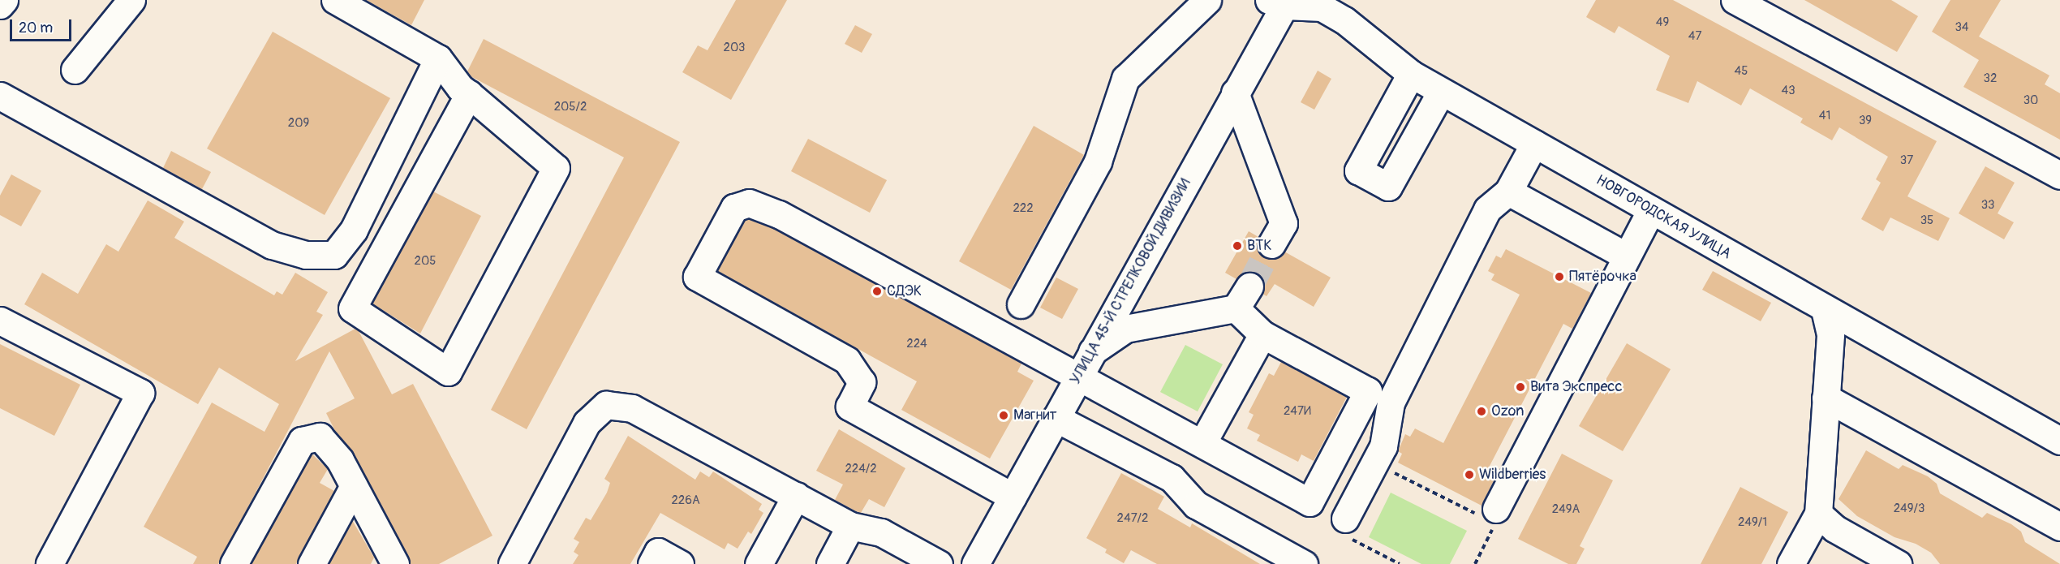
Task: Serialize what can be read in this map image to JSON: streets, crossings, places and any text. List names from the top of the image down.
{
  "streets": {
    "street": ["НОВГОРОДСКАЯ УЛИЦА", "УЛИЦА 45-Й СТРЕЛКОВОЙ ДИВИЗИИ"]
  },
  "crossings": [
    ["НОВГОРОДСКАЯ УЛИЦА", "УЛИЦА 45-Й СТРЕЛКОВОЙ ДИВИЗИИ"]
  ],
  "places": [
    "ВТК",
    "Пятёрочка",
    "СДЭК",
    "Вита Экспресс",
    "Ozon",
    "Магнит",
    "Wildberries"
  ],
  "house_numbers": [
    "49",
    "34",
    "47",
    "203",
    "45",
    "32",
    "43",
    "30",
    "205/2",
    "41",
    "39",
    "209",
    "37",
    "33",
    "222",
    "35",
    "205",
    "224",
    "247И",
    "224/2",
    "226А",
    "249/3",
    "249А",
    "247/2",
    "249/1"
  ],
  "scale_bar": "20 m"
}
